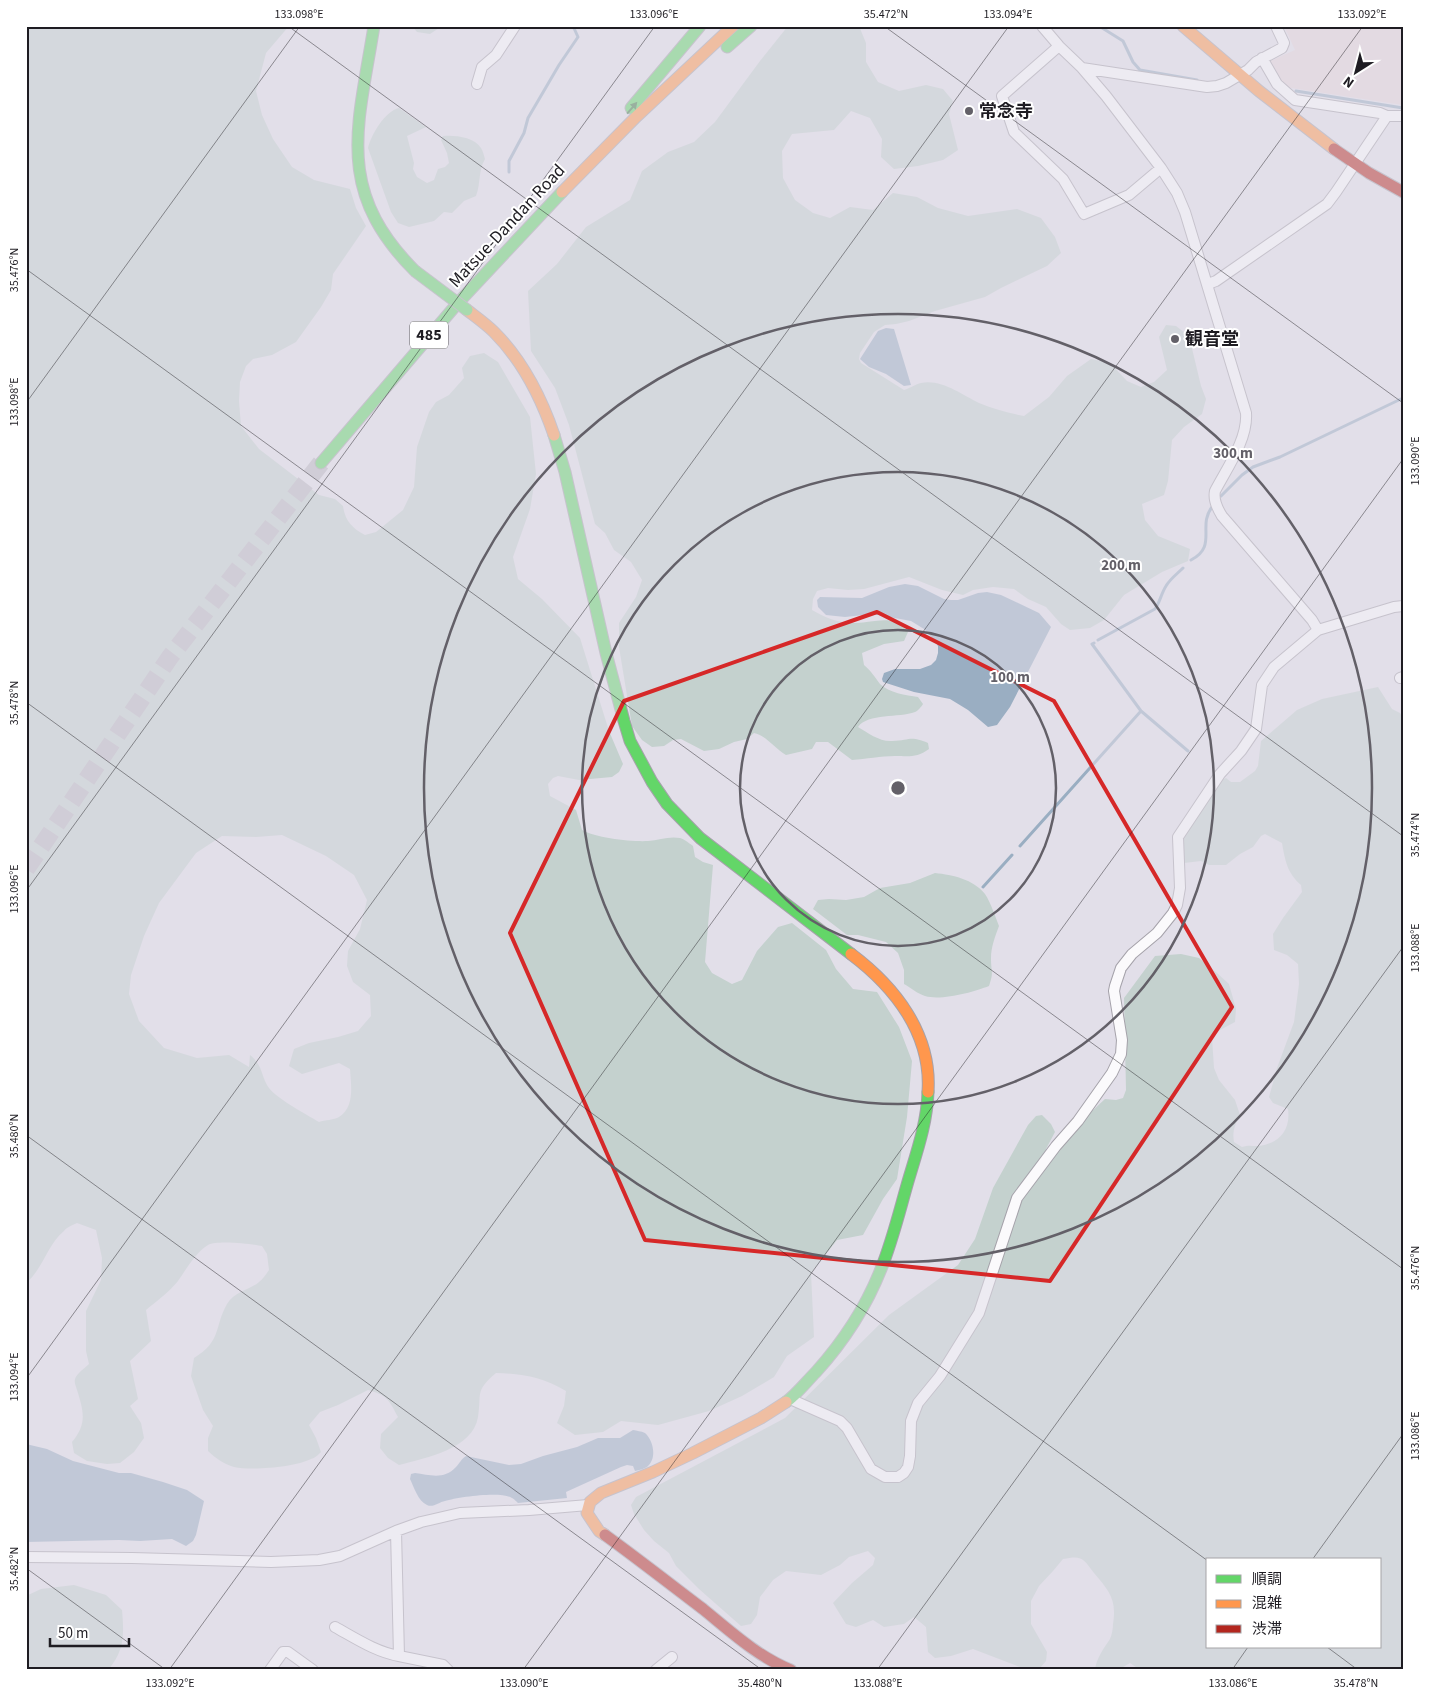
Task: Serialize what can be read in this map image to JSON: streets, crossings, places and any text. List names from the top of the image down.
{
  "streets": {
    "main road": ["Matsue-Dandan Road", "485"]
  },
  "places": ["常念寺", "観音堂"],
  "legend": ["順調", "混雑", "渋滞"],
  "scale_bar": "50 m",
  "north": "bottom left",
  "coordinates": [
    "133.098°E",
    "133.096°E",
    "35.472°N",
    "133.094°E",
    "133.092°E",
    "35.476°N",
    "133.090°E",
    "35.478°N",
    "35.474°N",
    "133.088°E",
    "35.480°N",
    "133.086°E",
    "35.482°N"
  ],
  "rings": ["300 m", "200 m", "100 m"]
}
